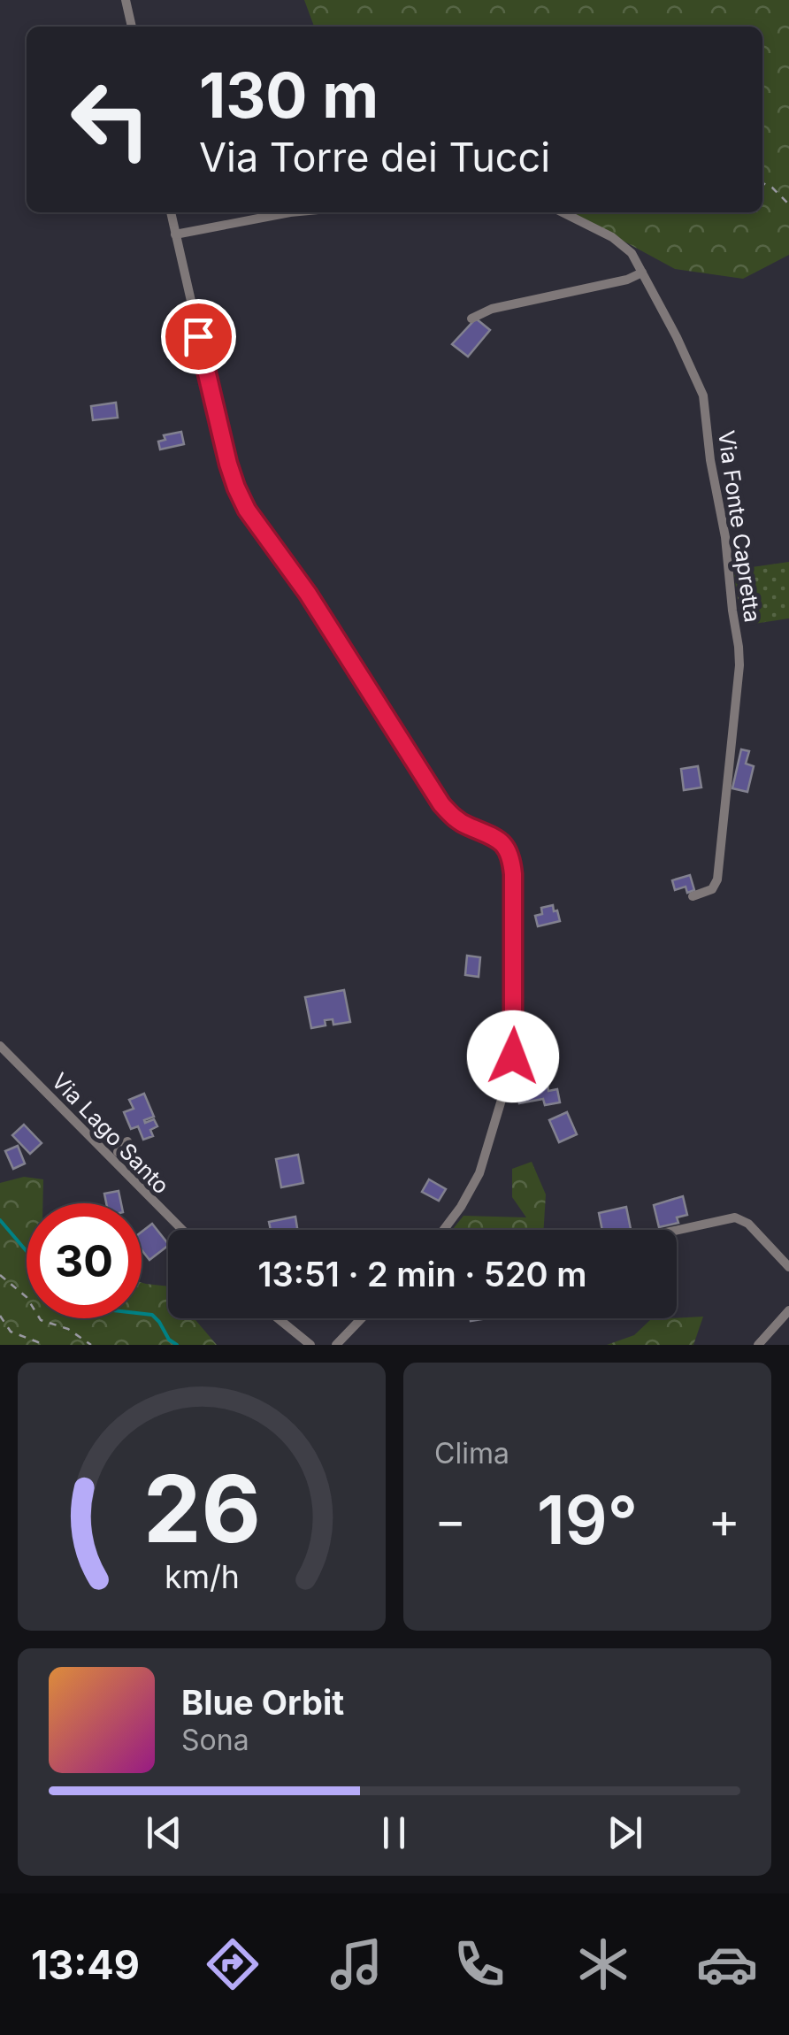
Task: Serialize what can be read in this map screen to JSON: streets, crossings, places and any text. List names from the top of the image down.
{
  "streets": {
    "street": ["Via Fonte Capretta", "Via Lago Santo"]
  },
  "page": {
    "turn": ["130 m", "Via Torre dei Tucci"],
    "limit": "30",
    "trip": "13:51 · 2 min · 520 m",
    "tile": "Clima",
    "heat": ["−", "19°", "+"],
    "song": ["Blue Orbit", "Sona"],
    "tabs": "13:49",
    "gauge": ["26", "km/h"]
  }
}
